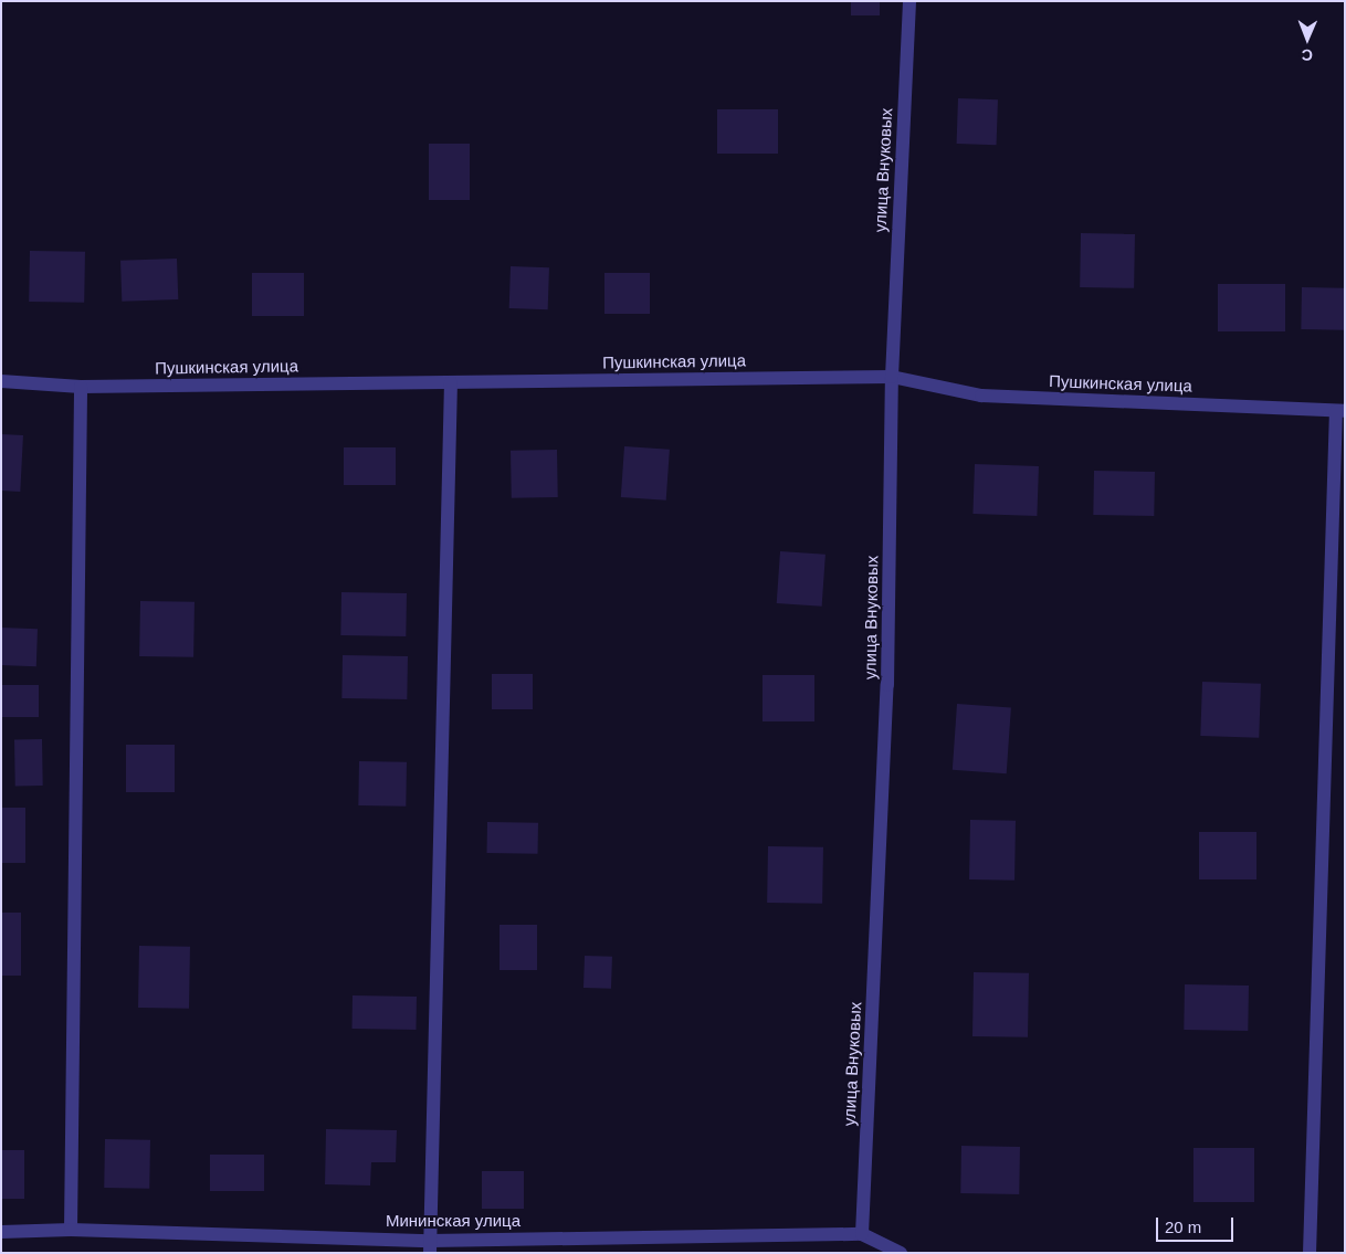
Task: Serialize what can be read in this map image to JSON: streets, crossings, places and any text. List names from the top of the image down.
{
  "streets": {
    "street": ["улица Внуковых", "Пушкинская улица", "Мининская улица"]
  },
  "crossings": [
    ["улица Внуковых", "Пушкинская улица"],
    ["улица Внуковых", "Мининская улица"]
  ],
  "scale_bar": "20 m",
  "north": "bottom"
}
